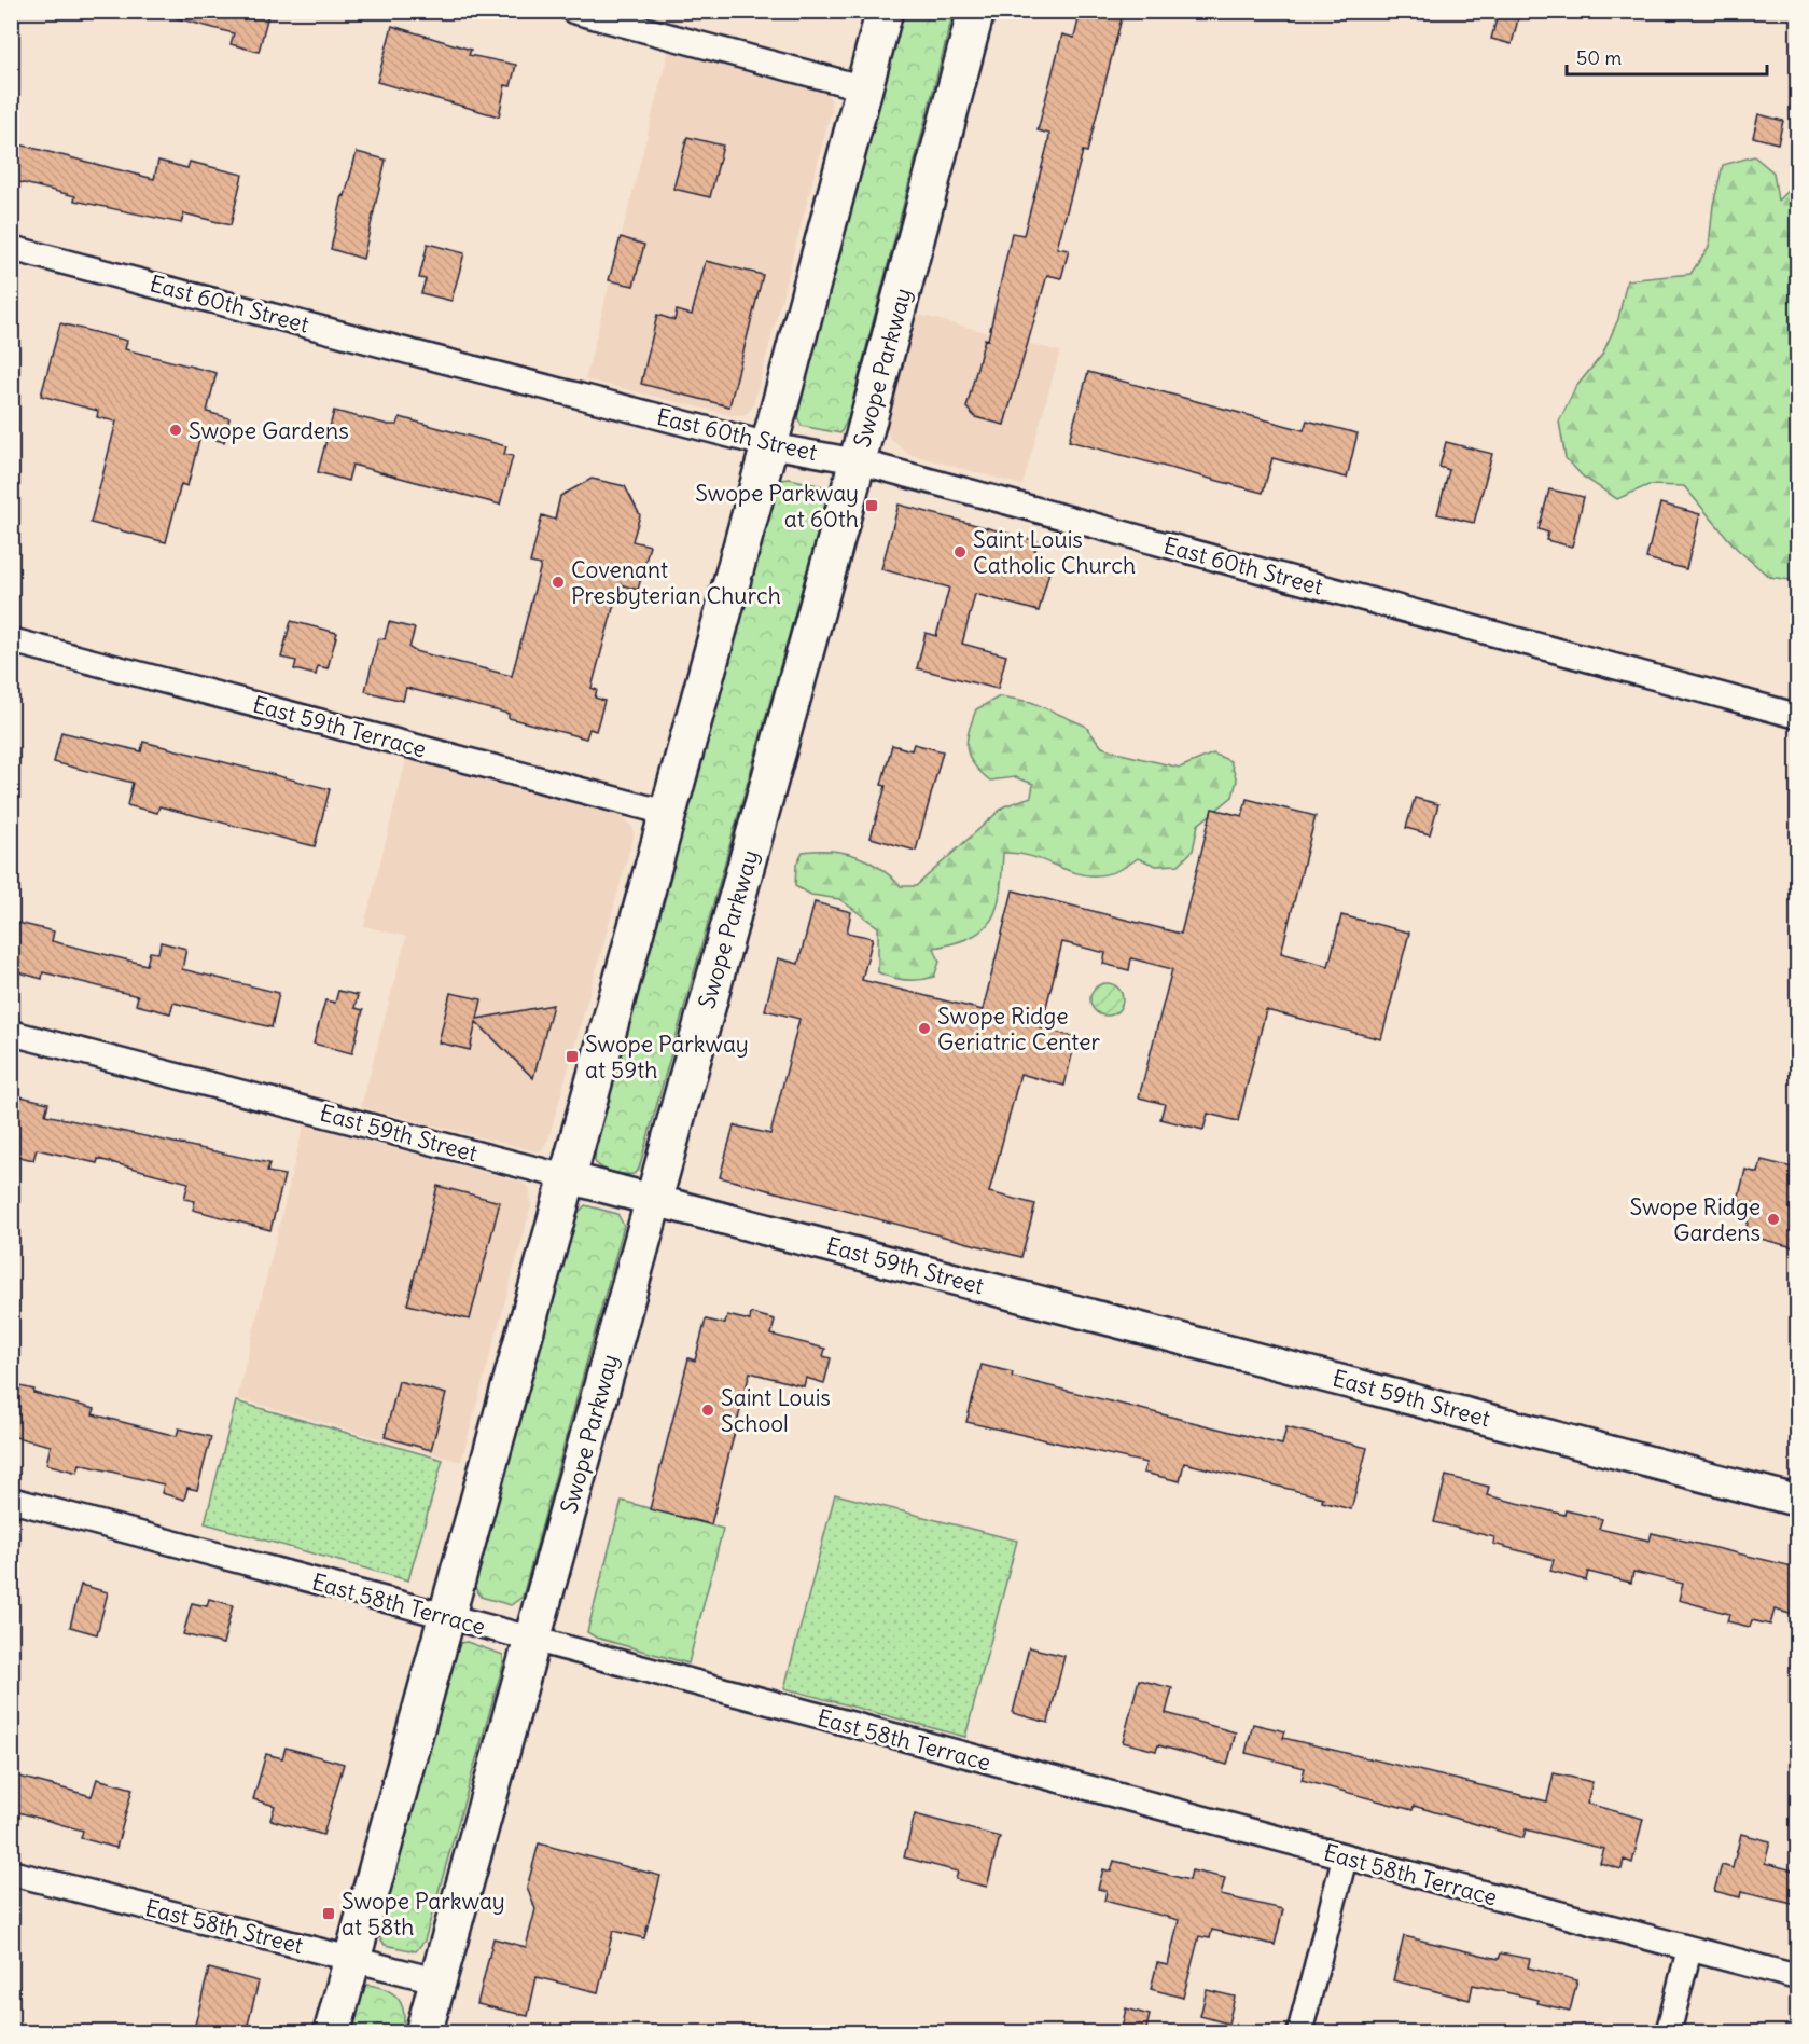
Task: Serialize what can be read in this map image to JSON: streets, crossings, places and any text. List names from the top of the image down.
{
  "streets": {
    "main road": ["Swope Parkway"],
    "street": [
      "East 60th Street",
      "East 59th Terrace",
      "East 59th Street",
      "East 58th Terrace",
      "East 58th Street"
    ]
  },
  "crossings": [
    ["East 60th Street", "Swope Parkway"],
    ["Swope Parkway", "East 59th Street"],
    ["Swope Parkway", "East 58th Terrace"],
    ["Swope Parkway", "East 58th Street"]
  ],
  "places": {
    "other": [
      "Swope Gardens",
      "Saint Louis Catholic Church",
      "Covenant Presbyterian Church",
      "Swope Ridge Geriatric Center",
      "Swope Ridge Gardens",
      "Saint Louis School"
    ],
    "transit": ["Swope Parkway at 60th", "Swope Parkway at 59th", "Swope Parkway at 58th"]
  },
  "scale_bar": "50 m"
}
